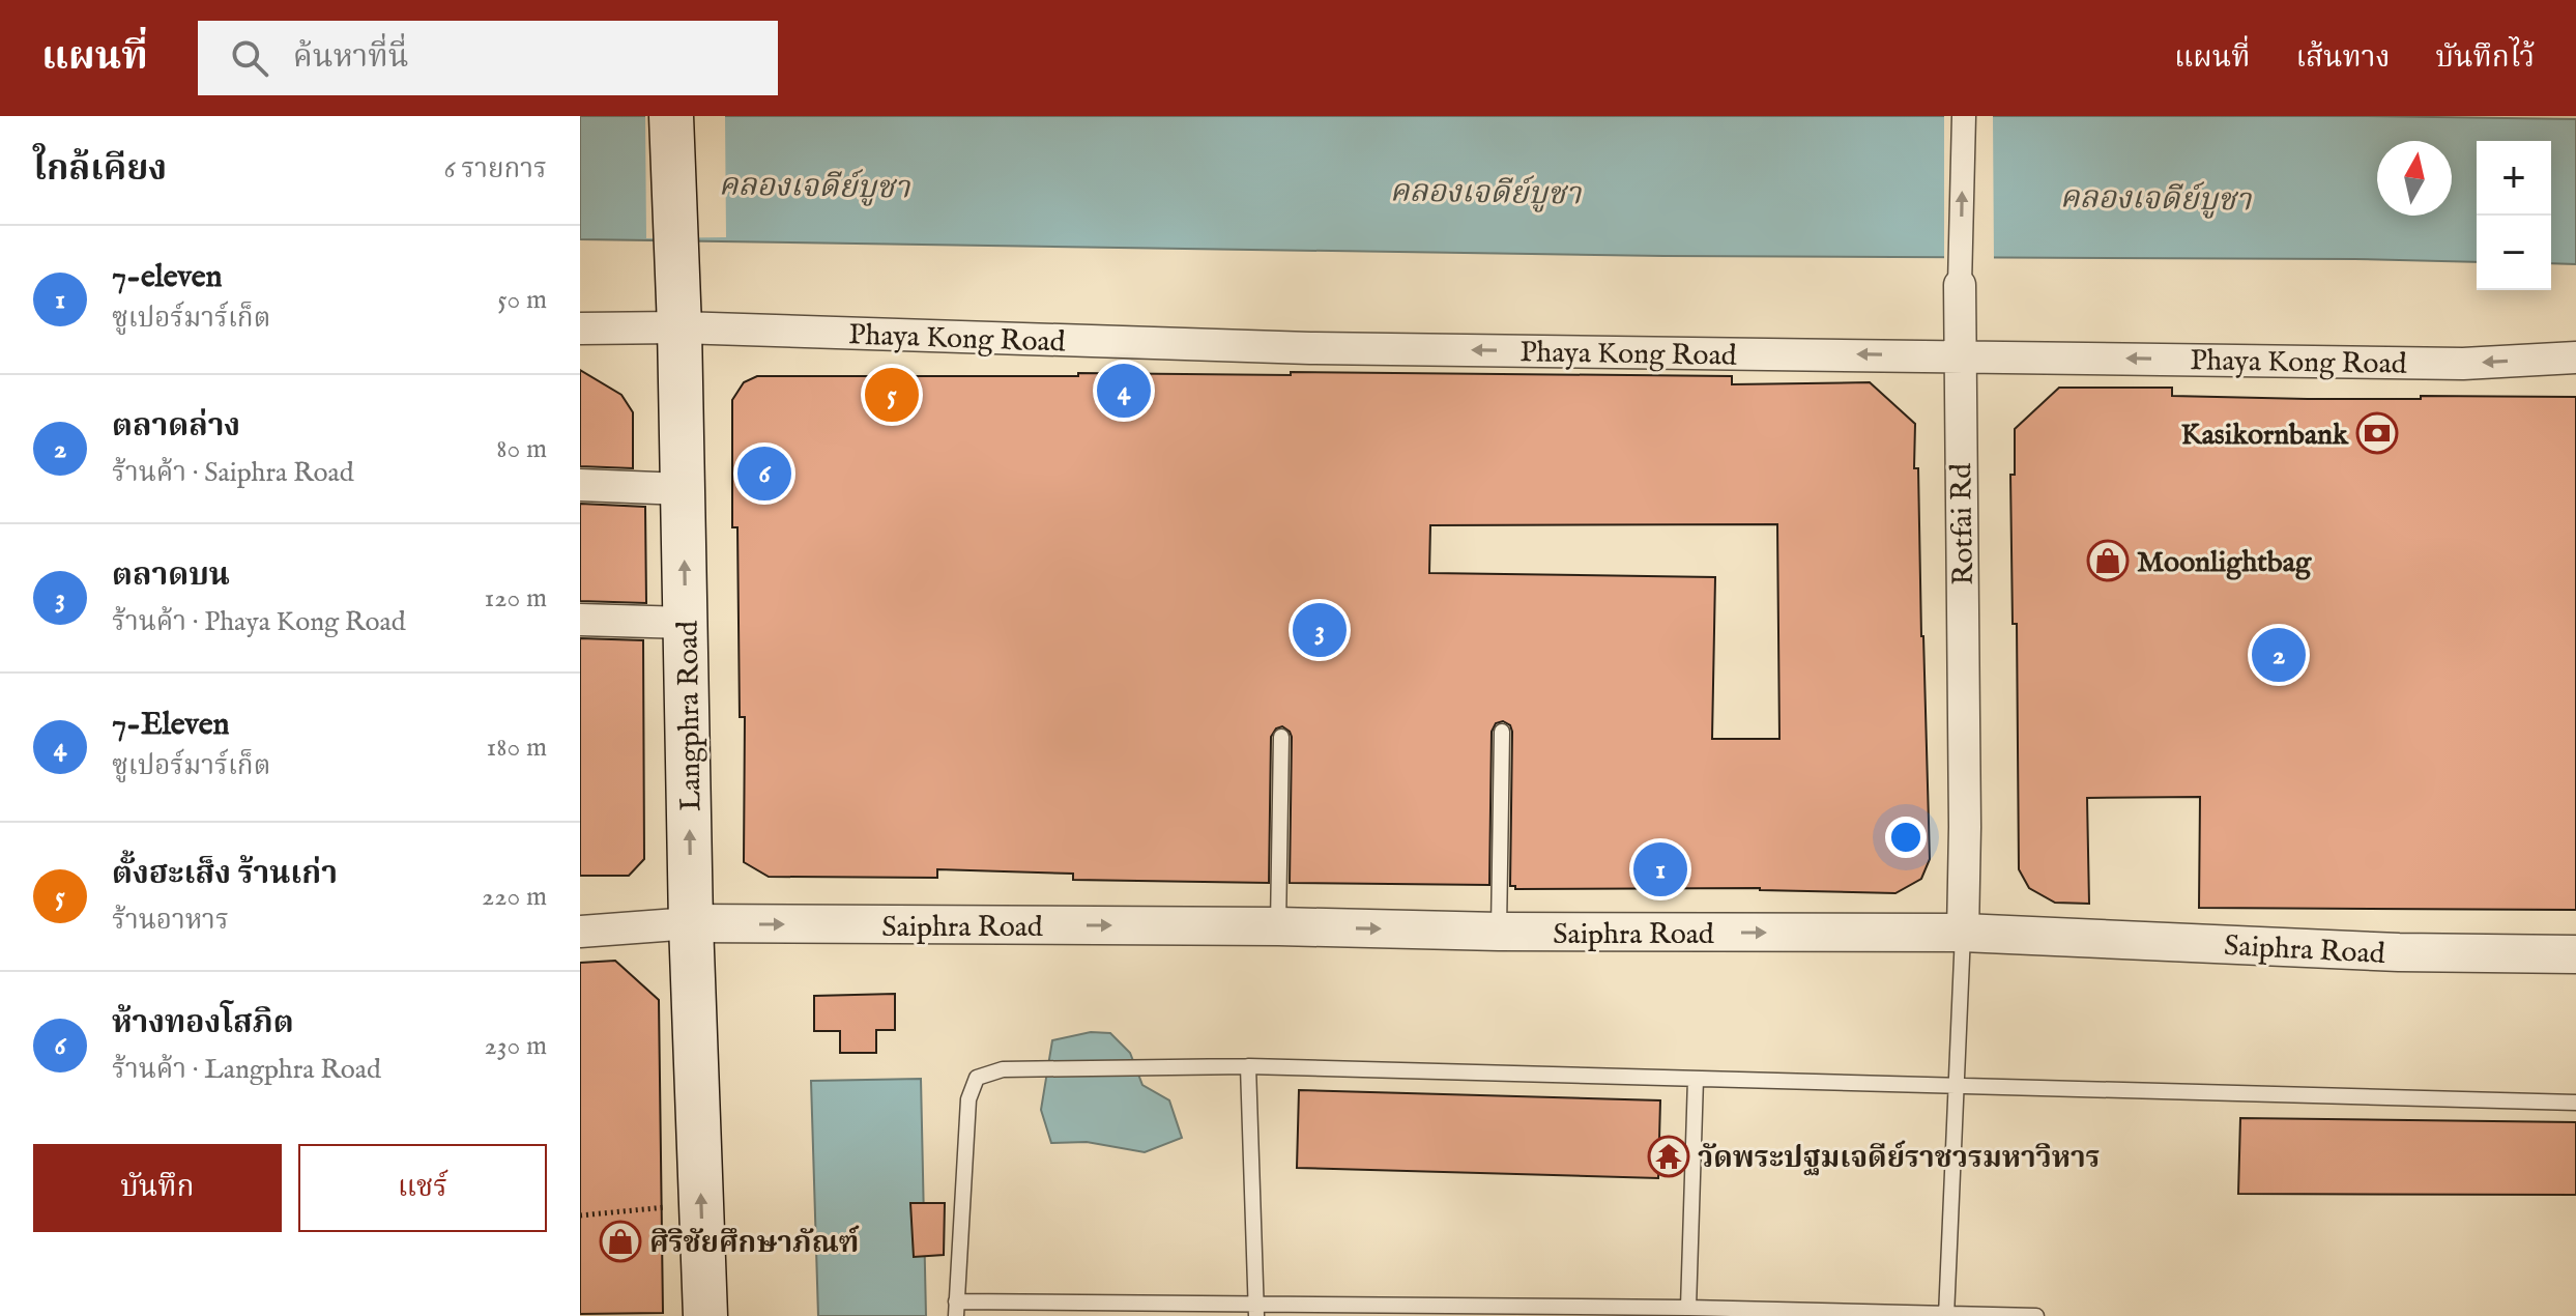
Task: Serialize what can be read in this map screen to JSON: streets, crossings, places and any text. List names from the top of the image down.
{
  "streets": {
    "main road": ["Langphra Road"],
    "street": ["Phaya Kong Road", "Rotfai Rd", "Saiphra Road"]
  },
  "crossings": [
    ["Phaya Kong Road", "Rotfai Rd"],
    ["Phaya Kong Road", "Langphra Road"],
    ["Rotfai Rd", "Saiphra Road"],
    ["Langphra Road", "Saiphra Road"]
  ],
  "one_way": ["Phaya Kong Road", "Langphra Road", "Saiphra Road"],
  "water": ["คลองเจดีย์บูชา"],
  "places": {
    "bank": ["Kasikornbank"],
    "shop": ["Moonlightbag", "ศิริชัยศึกษาภัณฑ์"],
    "temple": ["วัดพระปฐมเจดีย์ราชวรมหาวิหาร"]
  },
  "north": "top",
  "page": {
    "header": "แผนที่",
    "search": "ค้นหาที่นี่",
    "nav": ["แผนที่", "เส้นทาง", "บันทึกไว้"],
    "heading": ["ใกล้เคียง", "6 รายการ"],
    "map_buttons": ["+", "−"],
    "list": [
      {
        "mark": "1",
        "name": "7-eleven",
        "note": "ซูเปอร์มาร์เก็ต",
        "value": "50 m"
      },
      {
        "mark": "2",
        "name": "ตลาดล่าง",
        "note": "ร้านค้า · Saiphra Road",
        "value": "80 m"
      },
      {
        "mark": "3",
        "name": "ตลาดบน",
        "note": "ร้านค้า · Phaya Kong Road",
        "value": "120 m"
      },
      {
        "mark": "4",
        "name": "7-Eleven",
        "note": "ซูเปอร์มาร์เก็ต",
        "value": "180 m"
      },
      {
        "mark": "5",
        "name": "ตั้งฮะเส็ง ร้านเก่า",
        "note": "ร้านอาหาร",
        "value": "220 m"
      },
      {
        "mark": "6",
        "name": "ห้างทองโสภิต",
        "note": "ร้านค้า · Langphra Road",
        "value": "230 m"
      }
    ],
    "pins": [
      "4",
      "5",
      "6",
      "3",
      "2",
      "1"
    ],
    "buttons": ["บันทึก", "แชร์"]
  }
}
